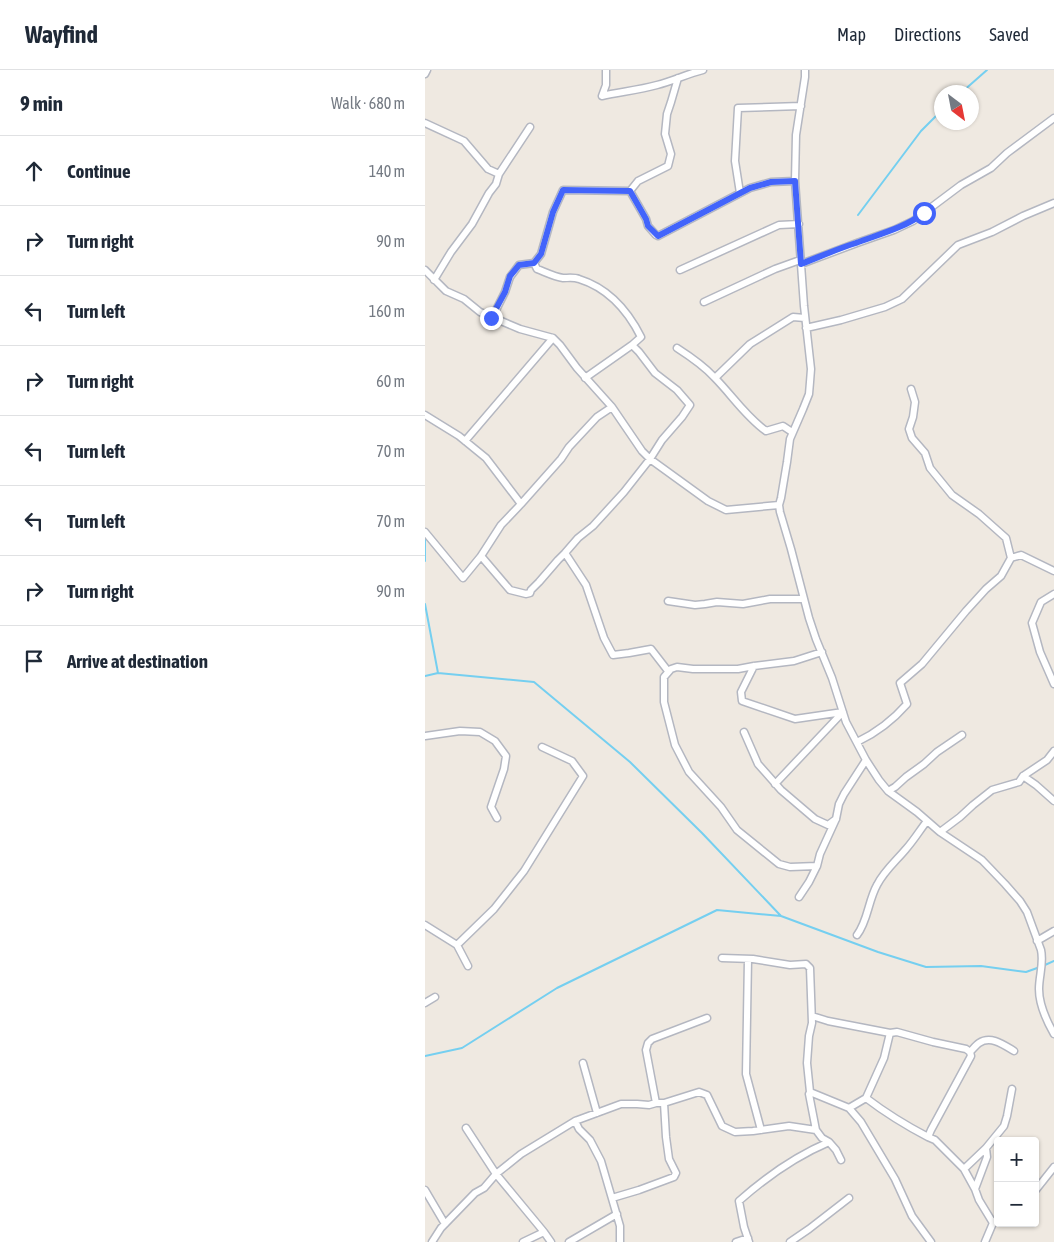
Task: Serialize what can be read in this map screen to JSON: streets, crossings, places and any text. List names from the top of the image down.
{
  "north": "bottom right",
  "page": {
    "header": "Wayfind",
    "nav": ["Map", "Directions", "Saved"],
    "heading": ["9 min", "Walk · 680 m"],
    "list": [
      ["Continue", "140 m"],
      ["Turn right", "90 m"],
      ["Turn left", "160 m"],
      ["Turn right", "60 m"],
      ["Turn left", "70 m"],
      ["Turn left", "70 m"],
      ["Turn right", "90 m"],
      "Arrive at destination"
    ],
    "map_buttons": ["+", "−"]
  }
}
